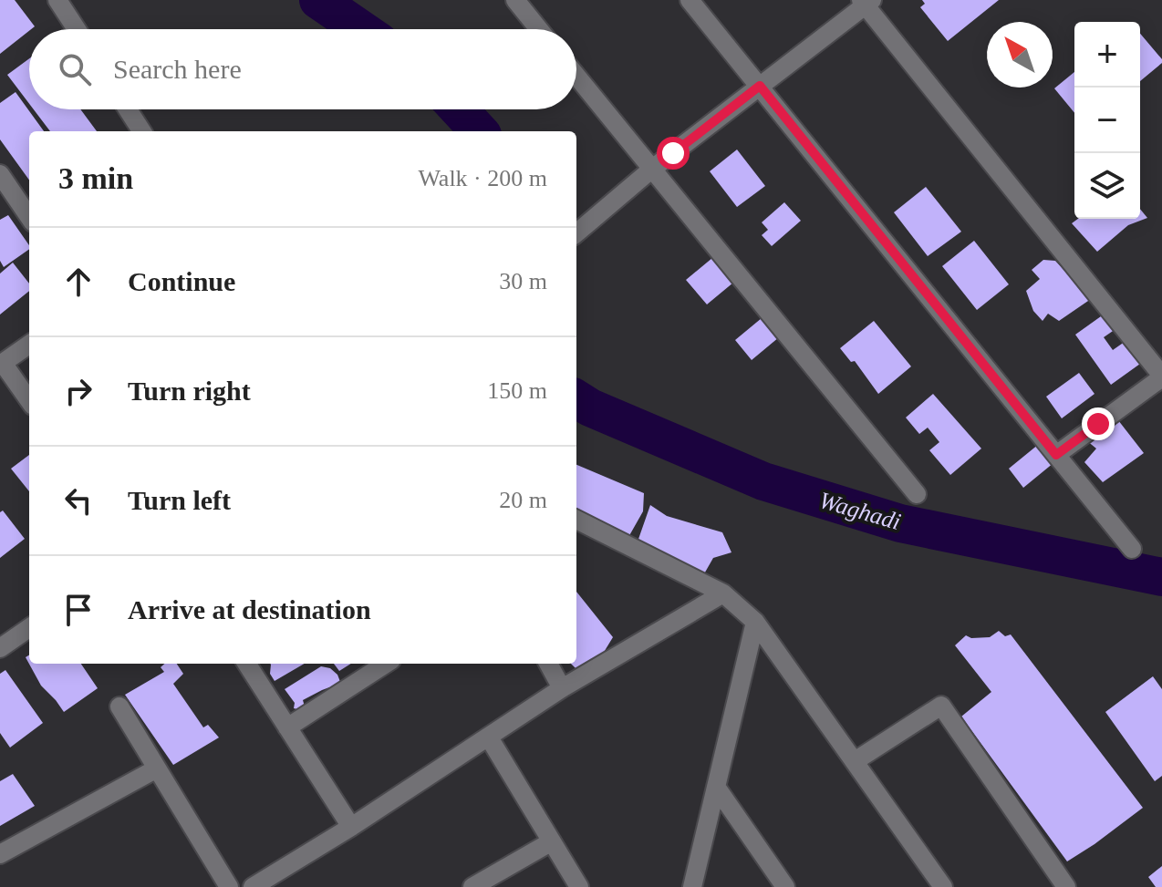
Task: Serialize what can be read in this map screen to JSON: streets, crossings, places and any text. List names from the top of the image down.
{
  "water": ["Waghadi"],
  "north": "top left",
  "page": {
    "map_buttons": ["+", "−"],
    "search": "Search here",
    "heading": ["3 min", "Walk · 200 m"],
    "list": [
      ["Continue", "30 m"],
      ["Turn right", "150 m"],
      ["Turn left", "20 m"],
      "Arrive at destination"
    ]
  }
}
